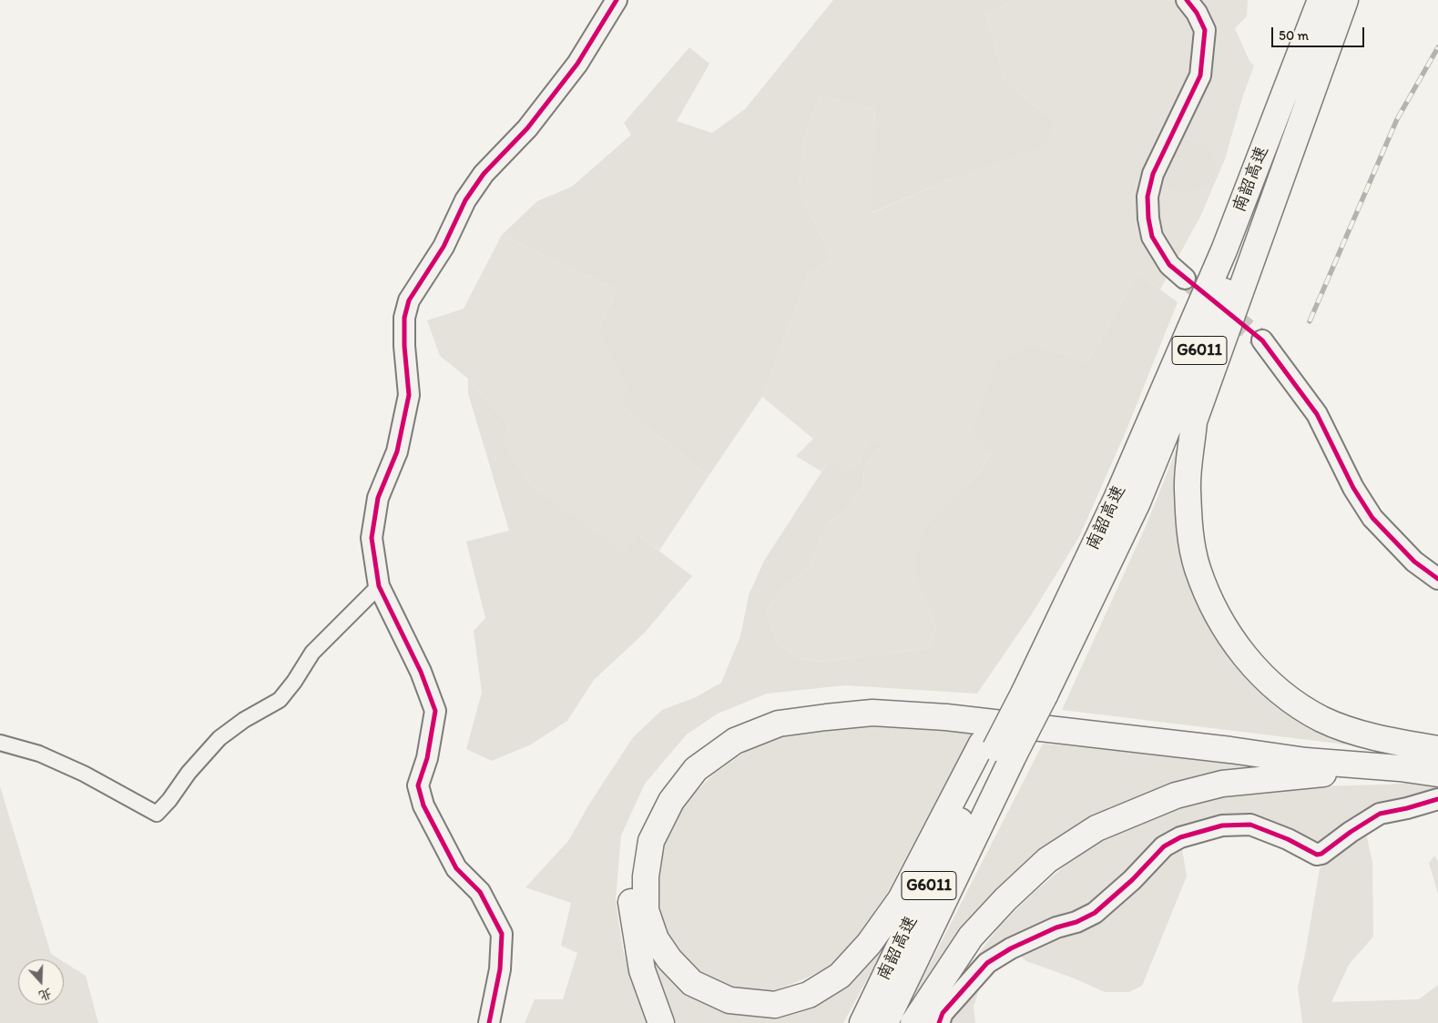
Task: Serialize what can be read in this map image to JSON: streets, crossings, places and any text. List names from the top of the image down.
{
  "streets": {
    "highway": ["南韶高速", "G6011"]
  },
  "scale_bar": "50 m",
  "north": "bottom"
}
